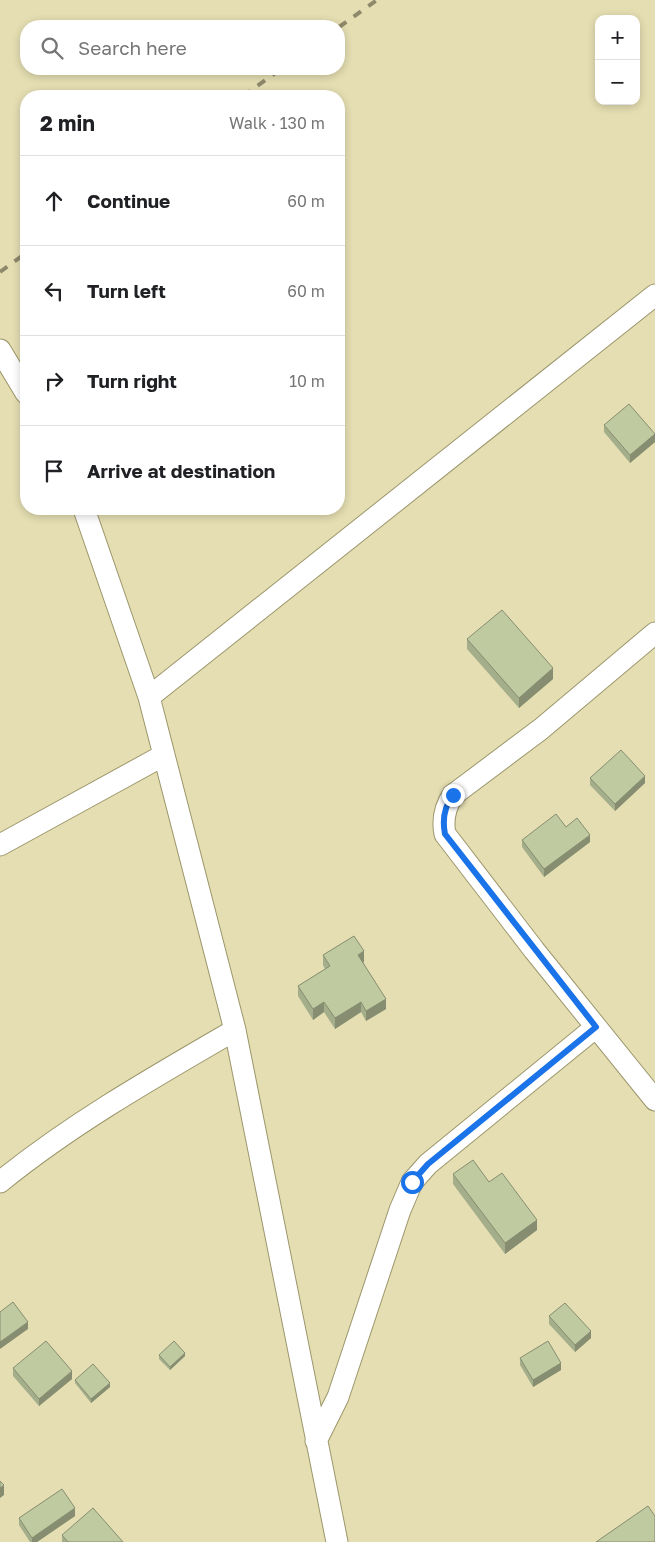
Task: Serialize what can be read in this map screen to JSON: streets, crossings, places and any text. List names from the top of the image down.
{
  "page": {
    "map_buttons": ["+", "−"],
    "search": "Search here",
    "heading": ["2 min", "Walk · 130 m"],
    "list": [
      ["Continue", "60 m"],
      ["Turn left", "60 m"],
      ["Turn right", "10 m"],
      "Arrive at destination"
    ]
  }
}
